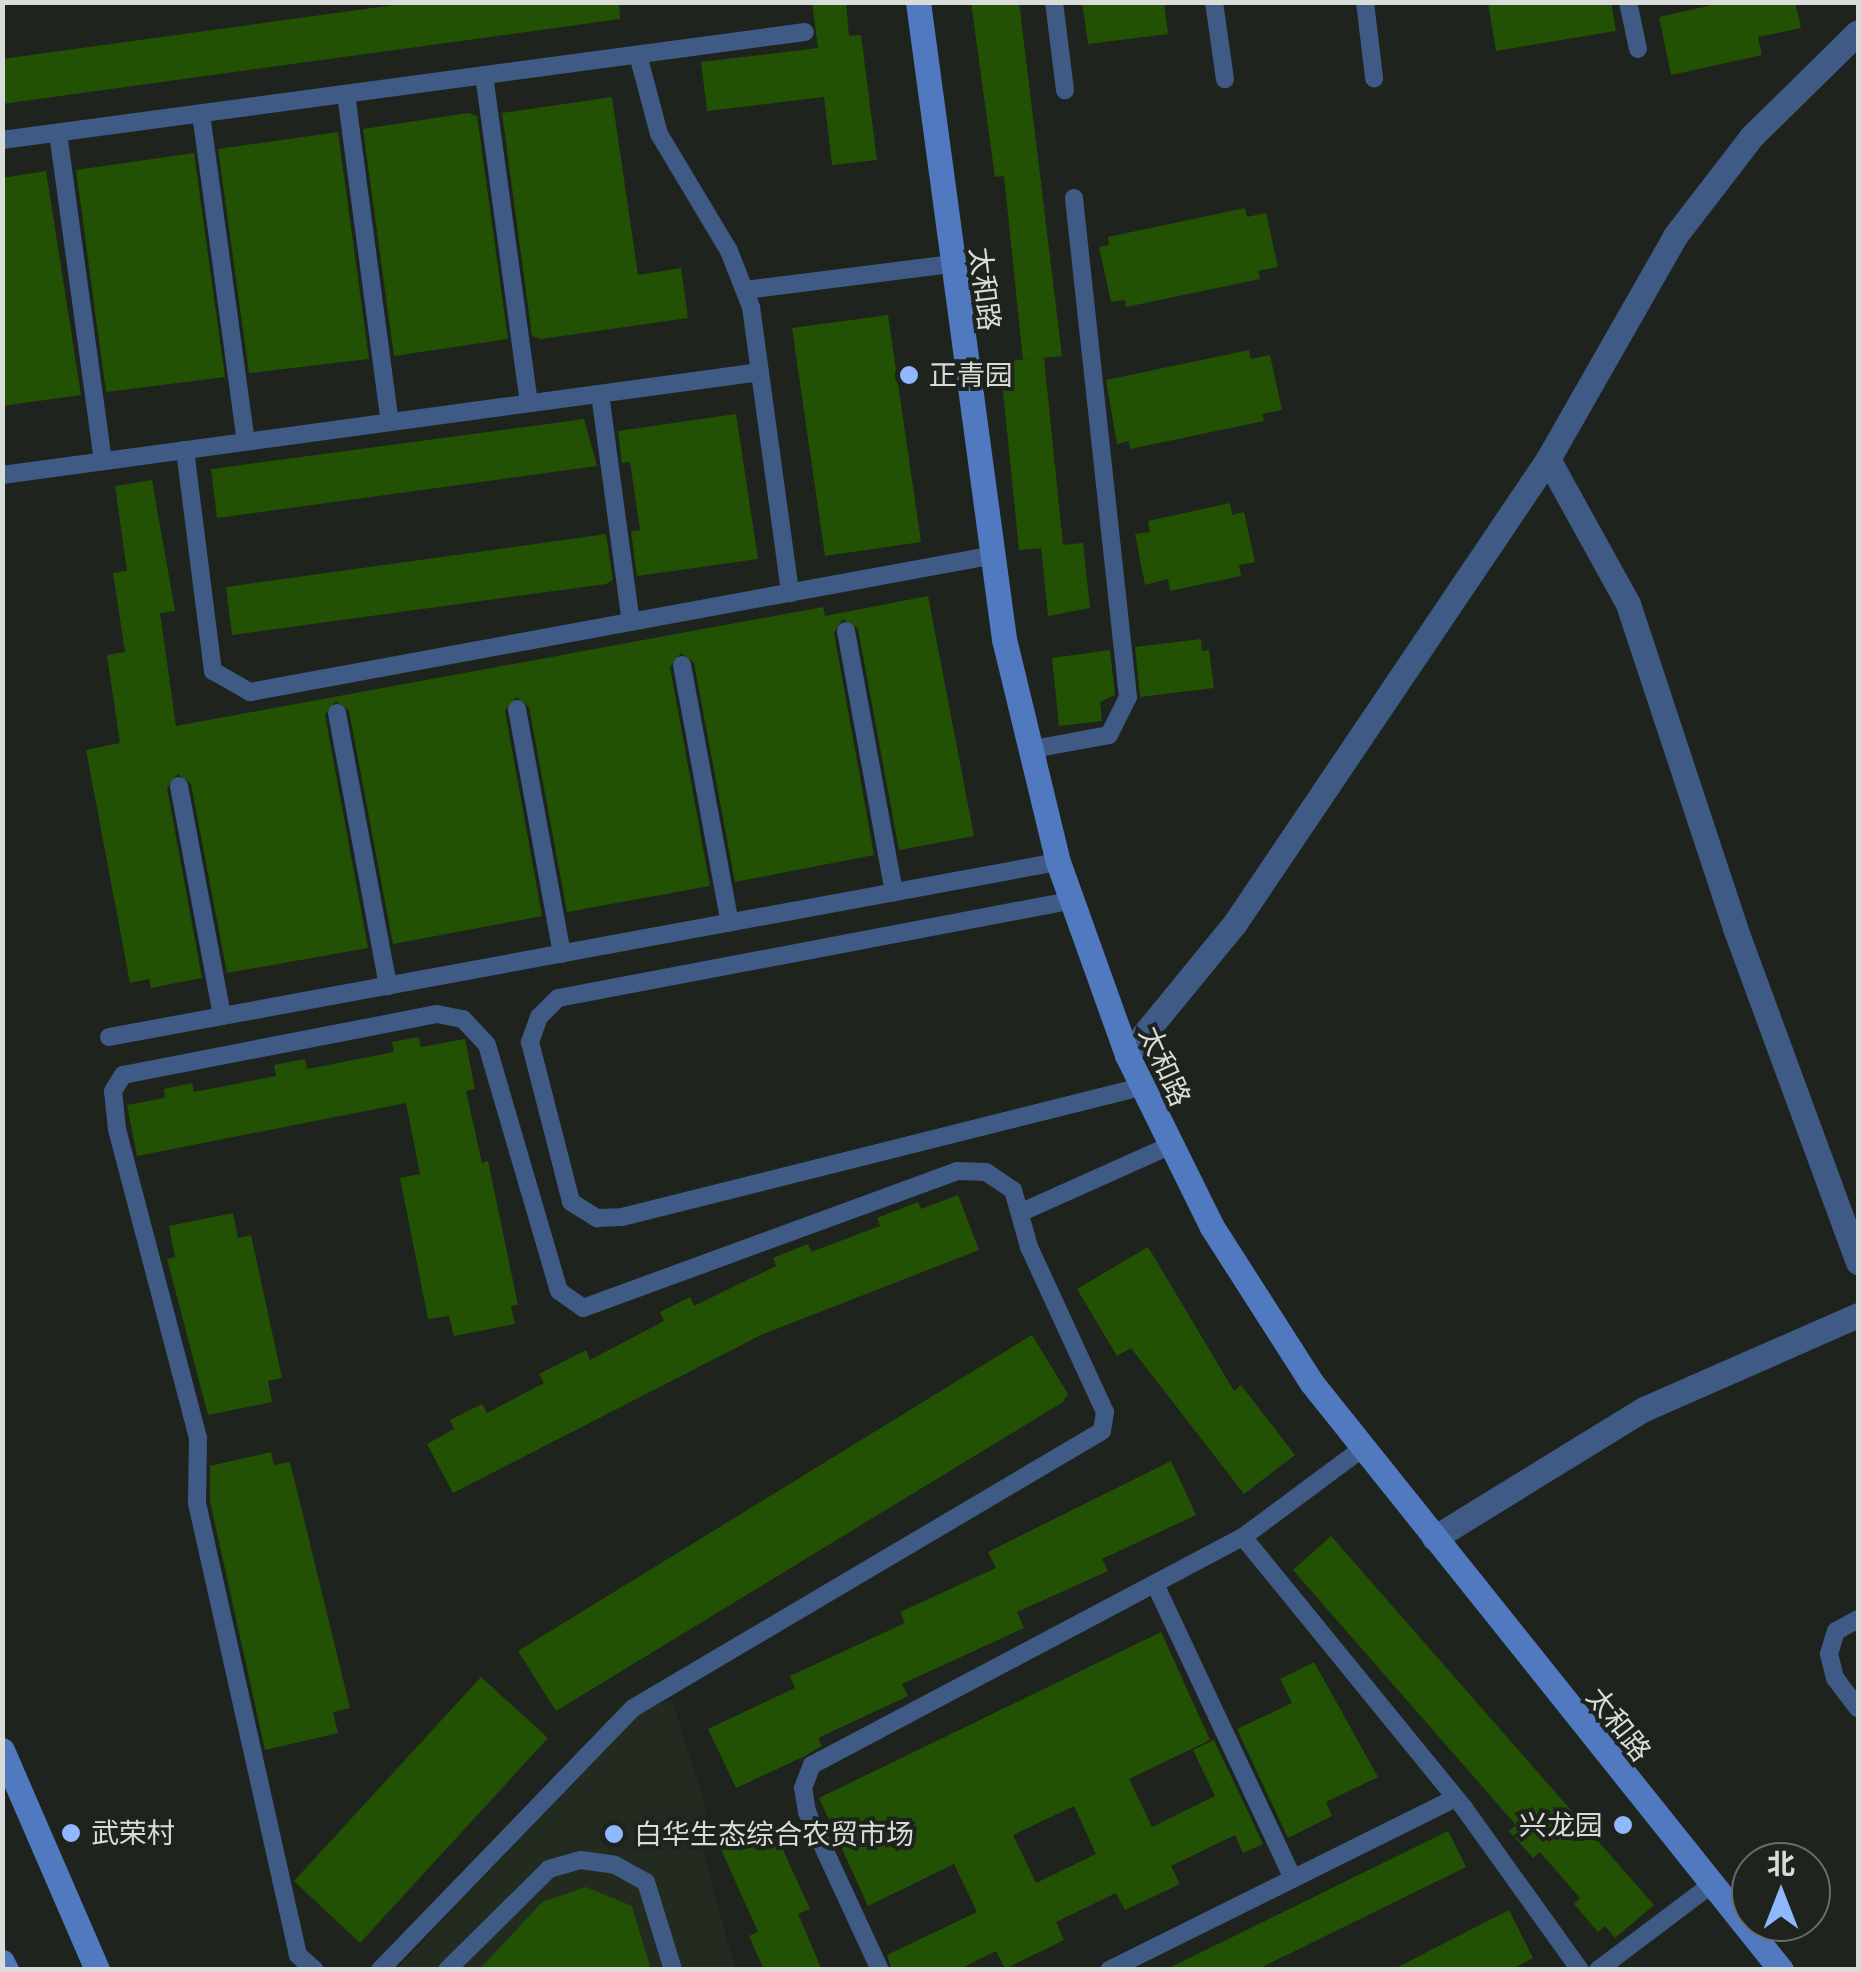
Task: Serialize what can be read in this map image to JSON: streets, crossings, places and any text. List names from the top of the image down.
{
  "streets": {
    "street": ["太和路"]
  },
  "places": [
    "正青园",
    "兴龙园",
    "武荣村",
    "白华生态综合农贸市场"
  ],
  "north": "top"
}
